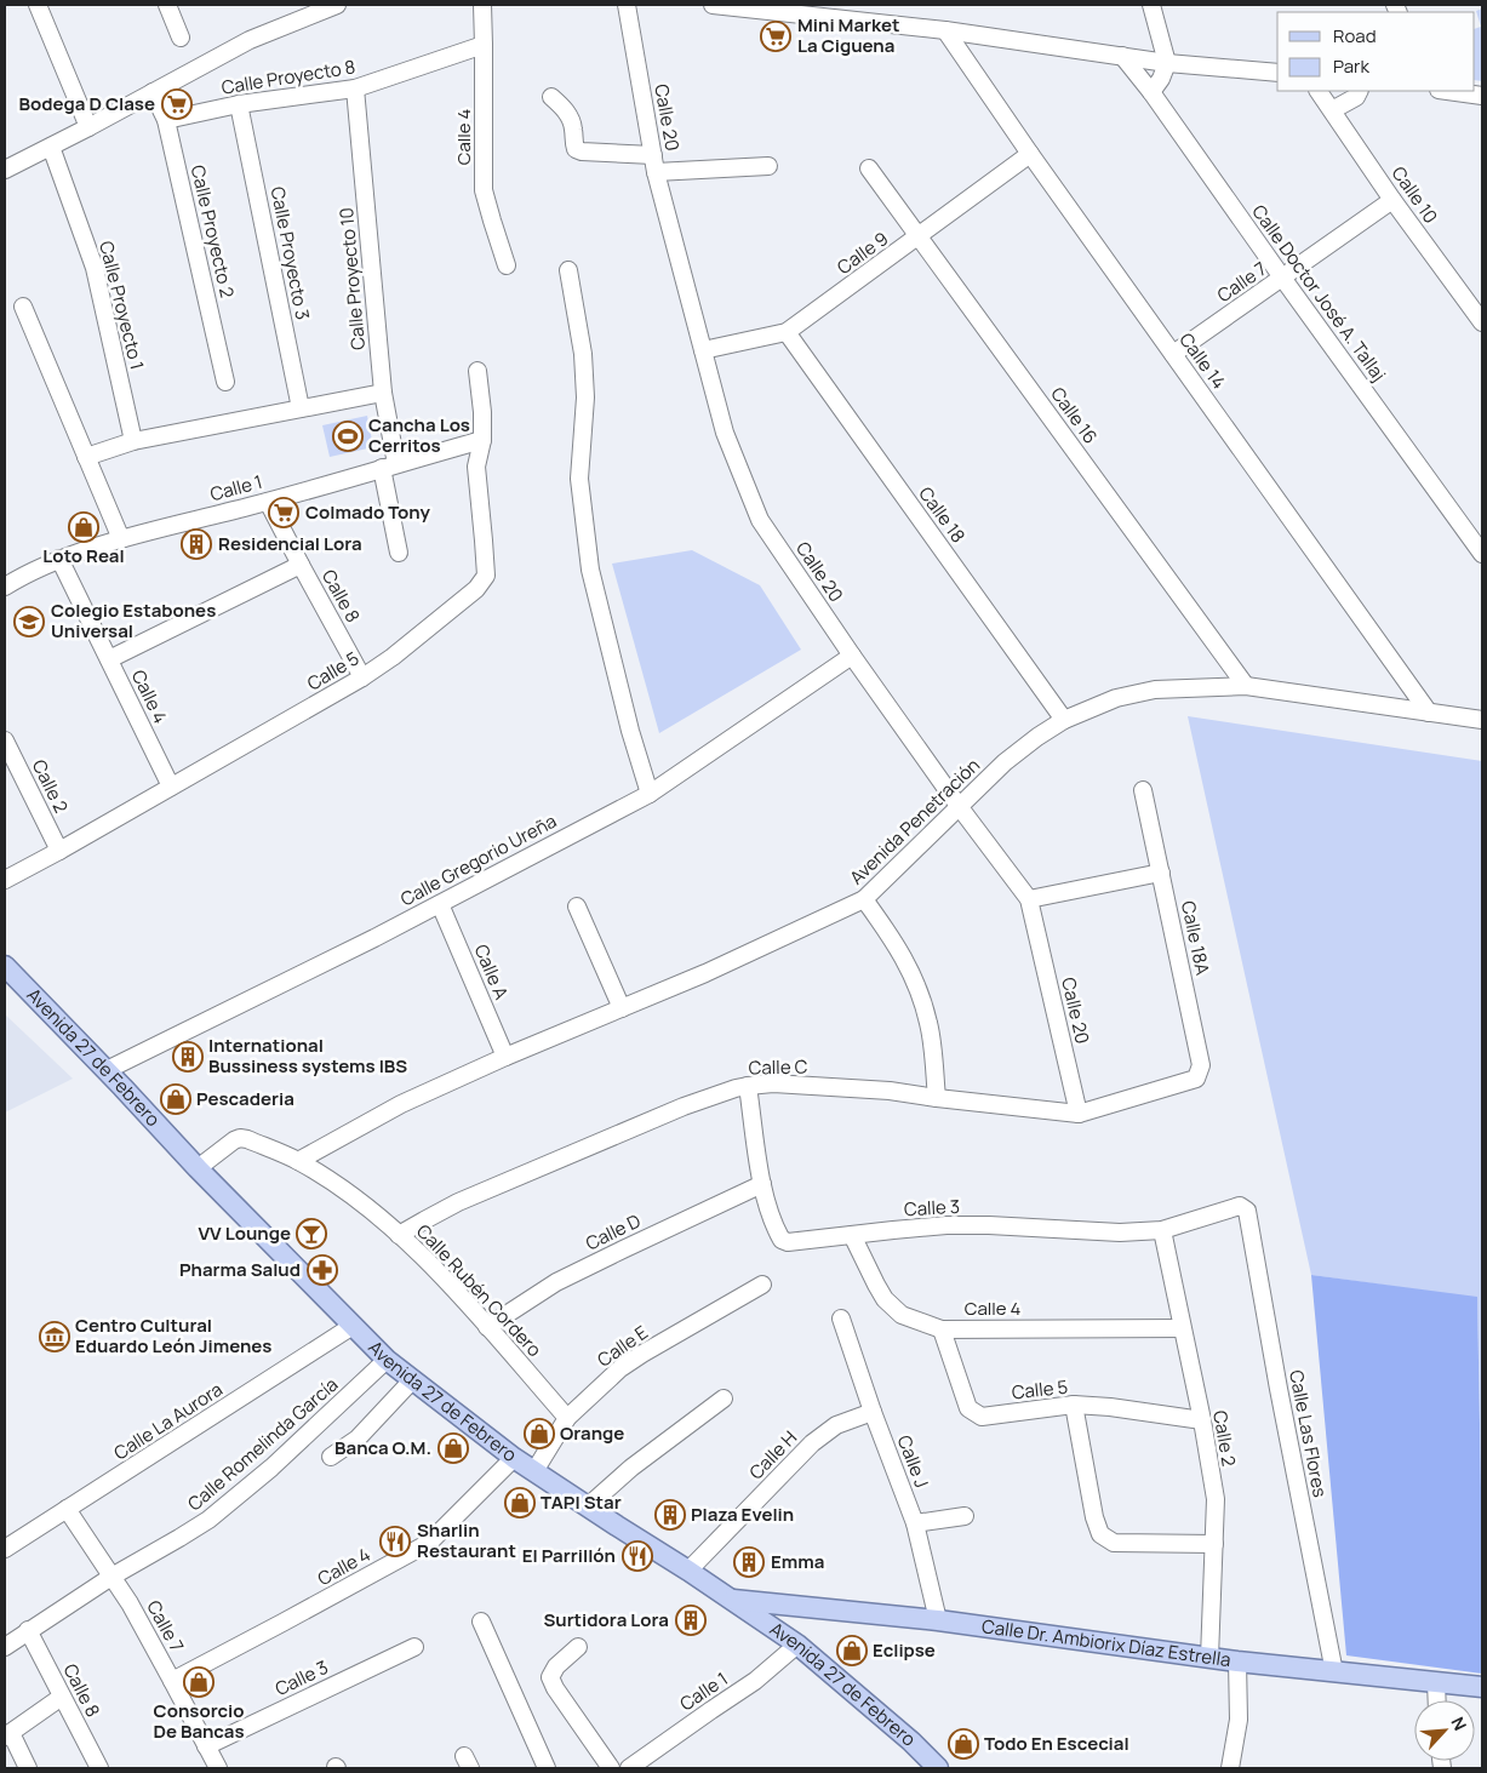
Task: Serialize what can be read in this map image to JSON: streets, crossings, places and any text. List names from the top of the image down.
{
  "streets": {
    "main road": ["Avenida 27 de Febrero", "Calle Dr. Ambiorix Díaz Estrella"],
    "street": [
      "Calle Proyecto 8",
      "Calle 20",
      "Calle 4",
      "Calle 10",
      "Calle Proyecto 2",
      "Calle Proyecto 3",
      "Calle 9",
      "Calle Proyecto 10",
      "Calle 7",
      "Calle Doctor José A. Tallaj",
      "Calle Proyecto 1",
      "Calle 14",
      "Calle 16",
      "Calle 1",
      "Calle 18",
      "Calle 8",
      "Calle 5",
      "Calle 2",
      "Avenida Penetración",
      "Calle Gregorio Ureña",
      "Calle 18A",
      "Calle A",
      "Calle C",
      "Calle 3",
      "Calle D",
      "Calle Rubén Cordero",
      "Calle E",
      "Calle La Aurora",
      "Calle Las Flores",
      "Calle Romelinda García",
      "Calle H",
      "Calle J"
    ]
  },
  "crossings": [
    ["Calle Proyecto 8", "Calle 4"],
    ["Calle Proyecto 8", "Calle Proyecto 2"],
    ["Calle Proyecto 8", "Calle Proyecto 3"],
    ["Calle Proyecto 8", "Calle Proyecto 10"],
    ["Calle 20", "Calle 9"],
    ["Calle 20", "Avenida Penetración"],
    ["Calle 20", "Calle Gregorio Ureña"],
    ["Calle 20", "Calle C"],
    ["Calle 4", "Calle 7"],
    ["Calle 4", "Calle 1"],
    ["Calle 4", "Calle 5"],
    ["Calle 4", "Calle 2"],
    ["Calle 4", "Avenida 27 de Febrero"],
    ["Calle 4", "Calle 3"],
    ["Calle 10", "Calle 7"],
    ["Calle 9", "Calle 14"],
    ["Calle 9", "Calle 16"],
    ["Calle 9", "Calle 18"],
    ["Calle Proyecto 10", "Calle 1"],
    ["Calle 7", "Calle Doctor José A. Tallaj"],
    ["Calle 7", "Calle 14"],
    ["Calle 7", "Calle 3"],
    ["Calle 7", "Calle La Aurora"],
    ["Calle 7", "Calle Romelinda García"],
    ["Calle 14", "Avenida Penetración"],
    ["Calle 16", "Avenida Penetración"],
    ["Calle 1", "Calle 8"],
    ["Calle 1", "Calle 5"],
    ["Calle 1", "Avenida 27 de Febrero"],
    ["Calle 18", "Avenida Penetración"],
    ["Calle 8", "Calle 5"],
    ["Calle 8", "Calle Romelinda García"],
    ["Calle 5", "Calle 2"],
    ["Calle 2", "Calle 3"],
    ["Calle 2", "Calle Dr. Ambiorix Díaz Estrella"],
    ["Avenida Penetración", "Calle A"],
    ["Avenida Penetración", "Calle Rubén Cordero"],
    ["Calle Gregorio Ureña", "Calle A"],
    ["Calle Gregorio Ureña", "Avenida 27 de Febrero"],
    ["Calle 18A", "Calle C"],
    ["Avenida 27 de Febrero", "Calle Rubén Cordero"],
    ["Avenida 27 de Febrero", "Calle E"],
    ["Avenida 27 de Febrero", "Calle La Aurora"],
    ["Avenida 27 de Febrero", "Calle Romelinda García"],
    ["Avenida 27 de Febrero", "Calle H"],
    ["Avenida 27 de Febrero", "Calle Dr. Ambiorix Díaz Estrella"],
    ["Calle C", "Calle 3"],
    ["Calle C", "Calle Rubén Cordero"],
    ["Calle 3", "Calle D"],
    ["Calle 3", "Calle Las Flores"],
    ["Calle D", "Calle Rubén Cordero"],
    ["Calle Rubén Cordero", "Calle E"],
    ["Calle Las Flores", "Calle Dr. Ambiorix Díaz Estrella"],
    ["Calle H", "Calle J"],
    ["Calle J", "Calle Dr. Ambiorix Díaz Estrella"]
  ],
  "places": {
    "supermarket": ["Mini Market La Ciguena", "Bodega D Clase", "Colmado Tony"],
    "sports": ["Cancha Los Cerritos"],
    "shop": [
      "Loto Real",
      "Pescaderia",
      "Orange",
      "Banca O.M.",
      "TAPI Star",
      "Eclipse",
      "Consorcio De Bancas",
      "Todo En Escecial"
    ],
    "building": [
      "Residencial Lora",
      "International Bussiness systems IBS",
      "Plaza Evelin",
      "Emma",
      "Surtidora Lora"
    ],
    "school or university": ["Colegio Estabones Universal"],
    "bar": ["VV Lounge"],
    "pharmacy": ["Pharma Salud"],
    "museum": ["Centro Cultural Eduardo León Jimenes"],
    "restaurant": ["Sharlin Restaurant", "El Parrillón"]
  },
  "legend": ["Road", "Park"],
  "north": "top right"
}
